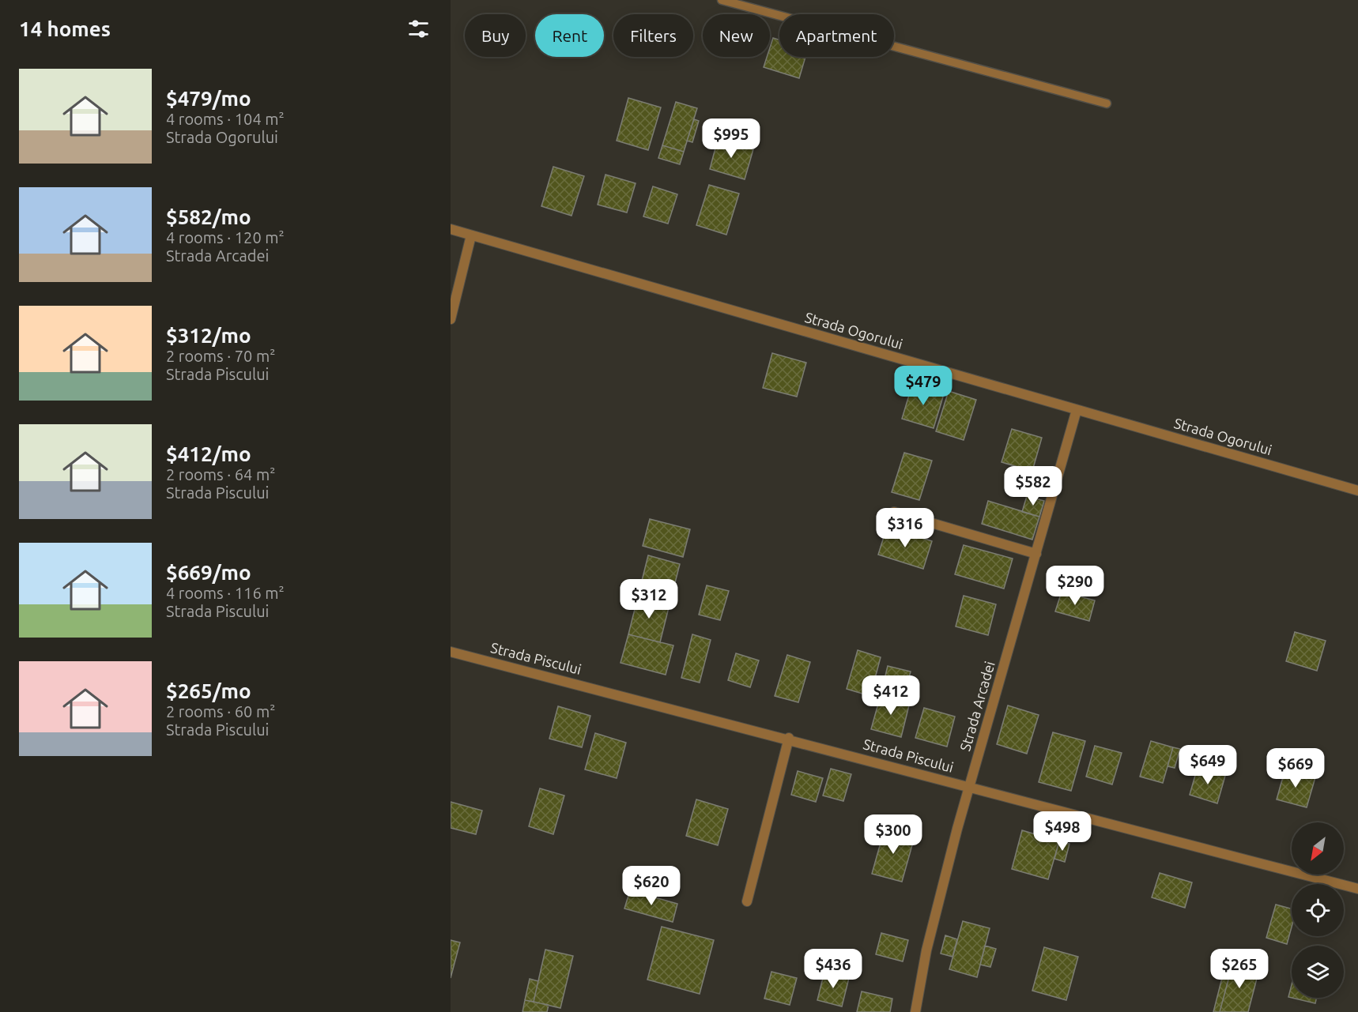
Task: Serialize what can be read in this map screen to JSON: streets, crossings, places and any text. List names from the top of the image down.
{
  "streets": {
    "street": ["Strada Ogorului", "Strada Piscului", "Strada Arcadei"]
  },
  "crossings": [
    ["Strada Ogorului", "Strada Arcadei"],
    ["Strada Piscului", "Strada Arcadei"]
  ],
  "north": "bottom left",
  "page": {
    "heading": "14 homes",
    "chip": [
      "Buy",
      "Rent",
      "Filters",
      "New",
      "Apartment"
    ],
    "list": [
      {
        "name": "$479/mo",
        "note": "4 rooms · 104 m² · Strada Ogorului"
      },
      {
        "name": "$582/mo",
        "note": "4 rooms · 120 m² · Strada Arcadei"
      },
      {
        "name": "$312/mo",
        "note": "2 rooms · 70 m² · Strada Piscului"
      },
      {
        "name": "$412/mo",
        "note": "2 rooms · 64 m² · Strada Piscului"
      },
      {
        "name": "$669/mo",
        "note": "4 rooms · 116 m² · Strada Piscului"
      },
      {
        "name": "$265/mo",
        "note": "2 rooms · 60 m² · Strada Piscului"
      }
    ],
    "price": [
      "$995",
      "$479",
      "$582",
      "$316",
      "$290",
      "$312",
      "$412",
      "$649",
      "$669",
      "$498",
      "$300",
      "$620",
      "$436",
      "$265"
    ]
  }
}
